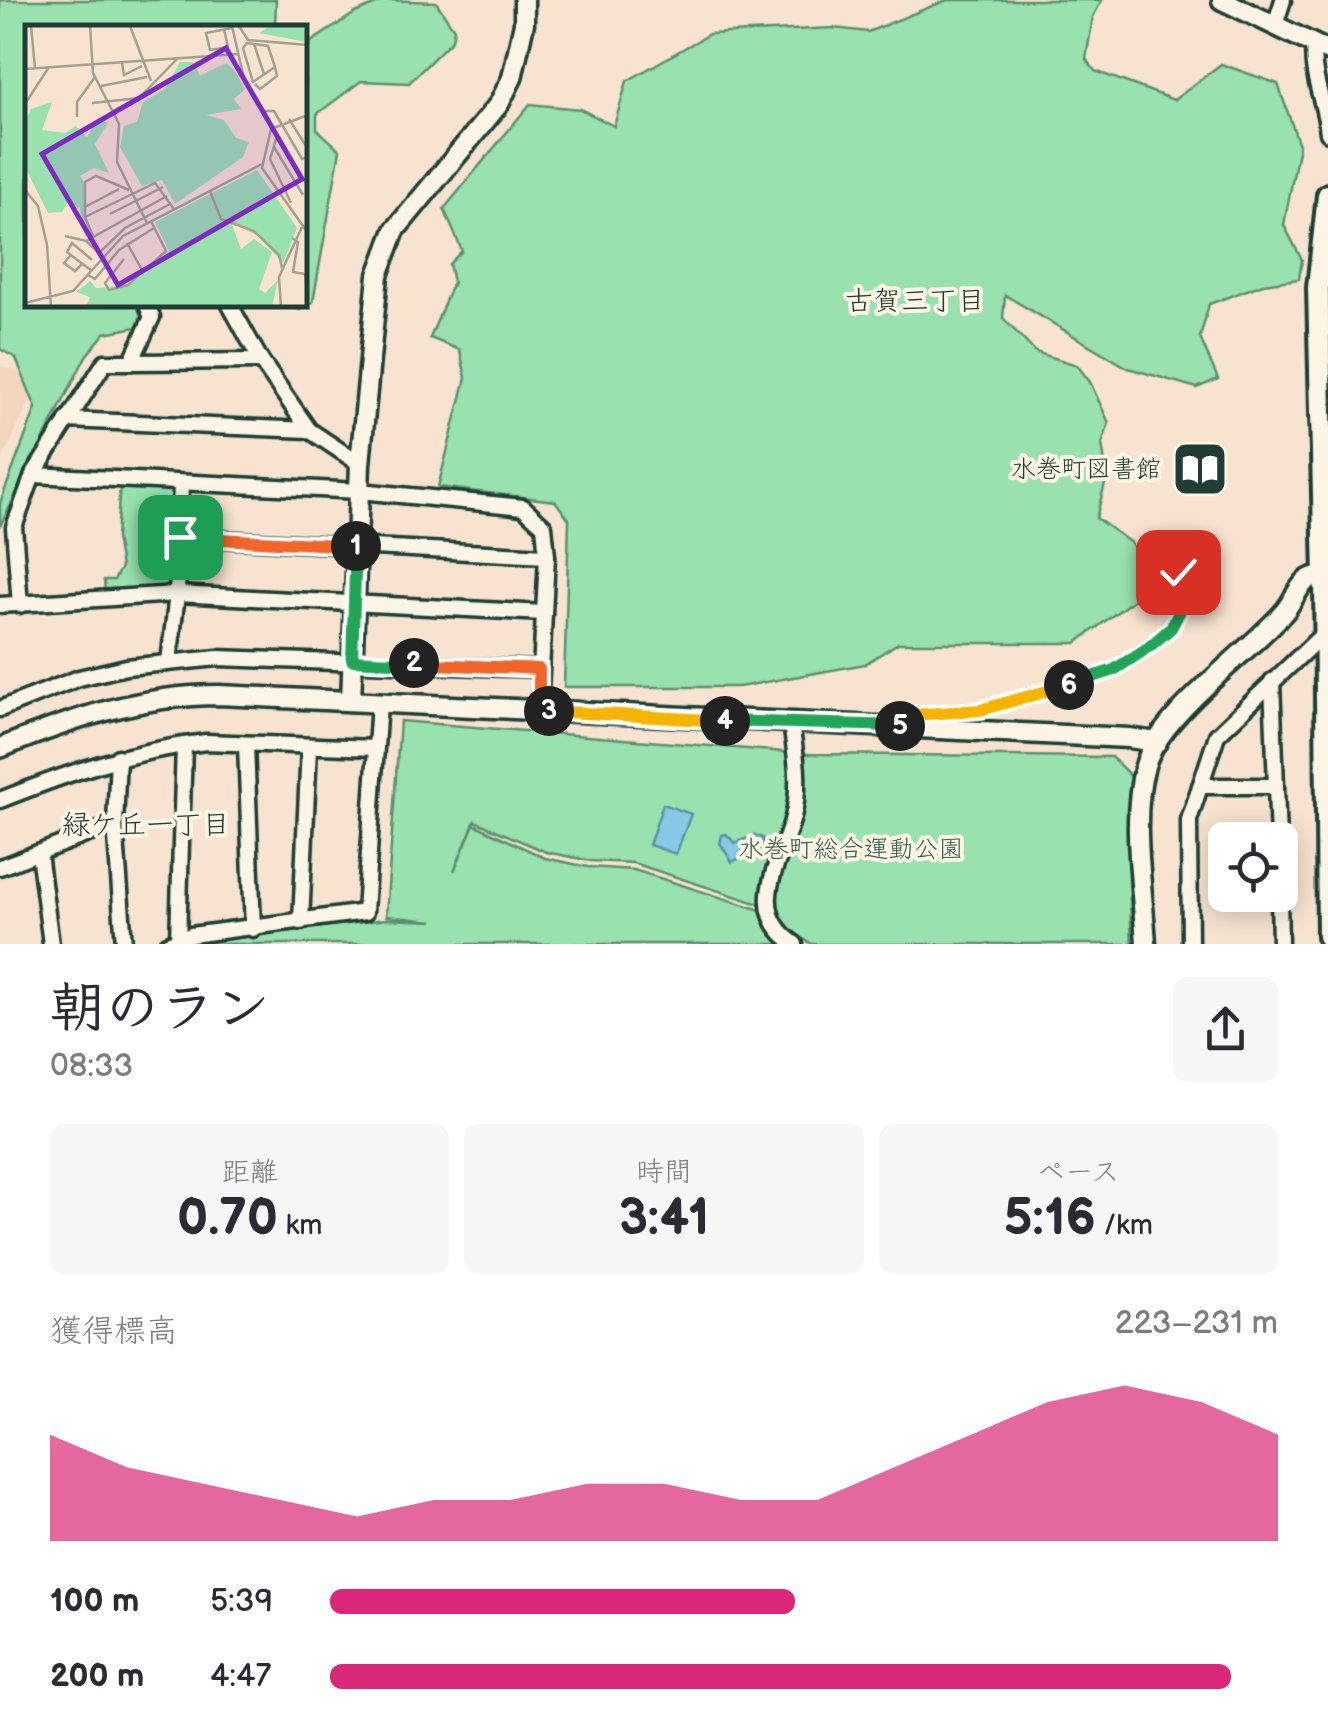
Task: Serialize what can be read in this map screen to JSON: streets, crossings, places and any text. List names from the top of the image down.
{
  "districts": ["古賀三丁目", "緑ケ丘一丁目"],
  "parks": ["水巻町総合運動公園"],
  "places": {
    "library": ["水巻町図書館"]
  },
  "page": {
    "pins": [
      "1",
      "2",
      "6",
      "3",
      "4",
      "5"
    ],
    "heading": ["朝のラン", "08:33"],
    "stats": [
      ["距離", "0.70 km"],
      ["時間", "3:41"],
      ["ペース", "5:16 /km"]
    ],
    "chart": ["獲得標高", "223–231 m"],
    "list": [
      {
        "name": "100 m",
        "note": "5:39"
      },
      {
        "name": "200 m",
        "note": "4:47"
      }
    ]
  }
}
